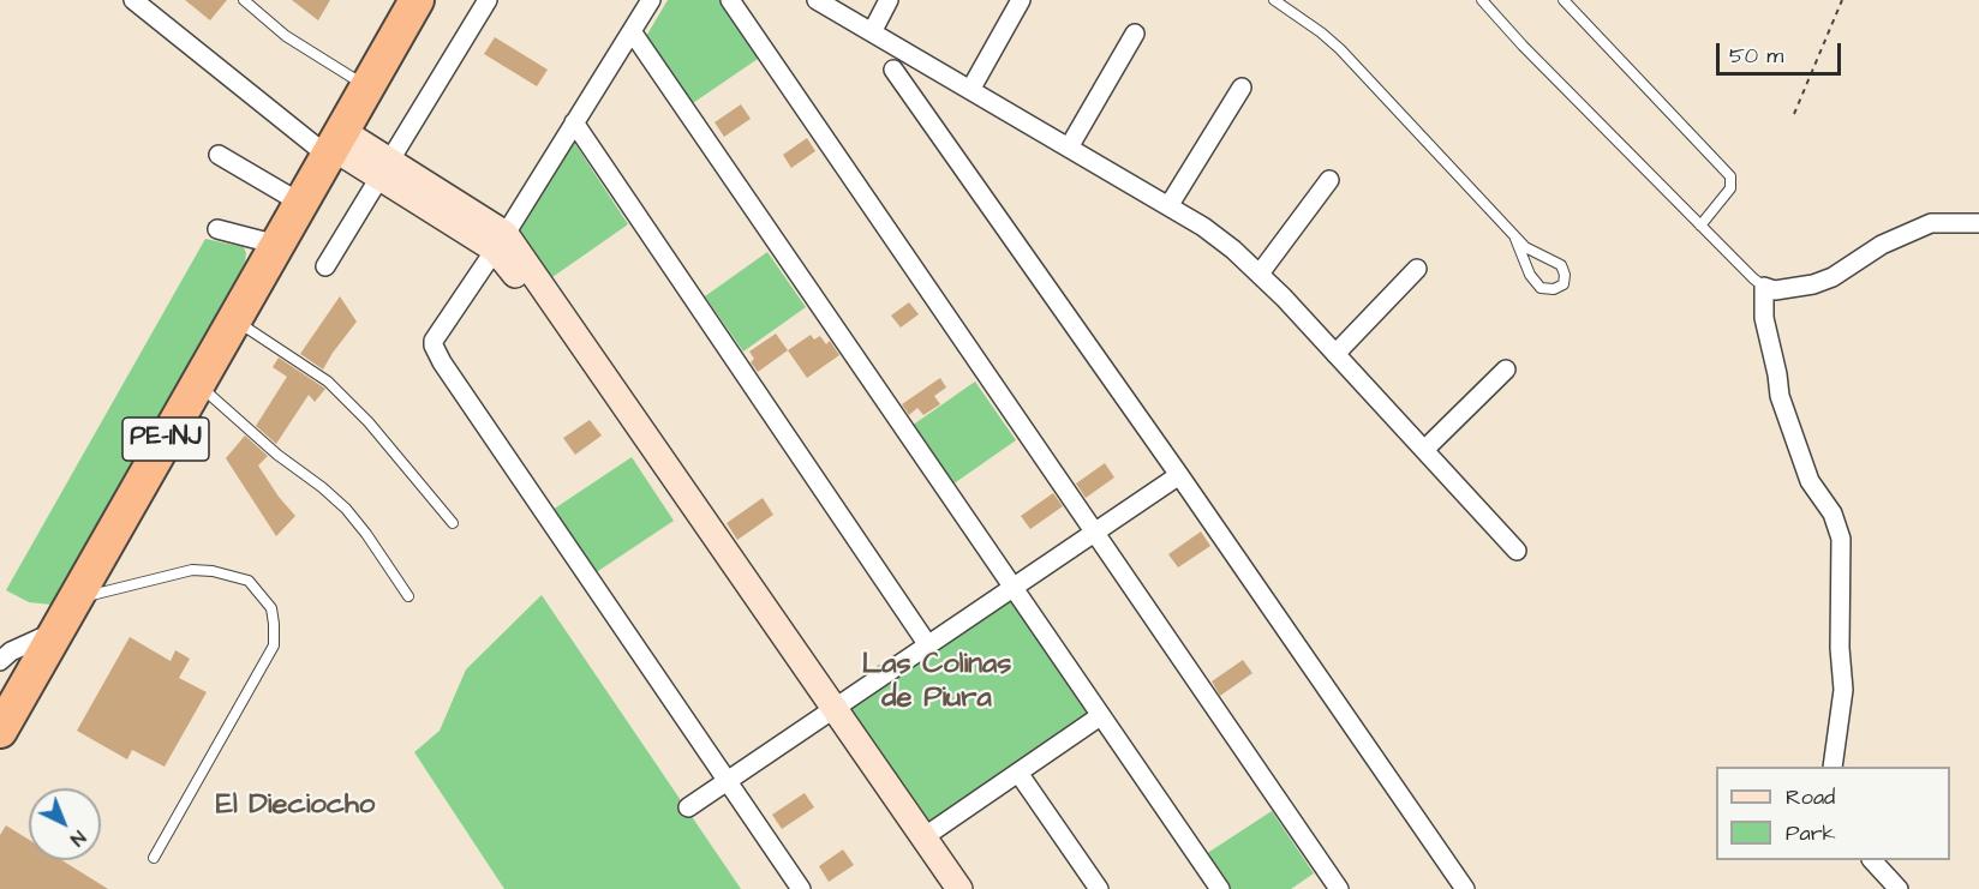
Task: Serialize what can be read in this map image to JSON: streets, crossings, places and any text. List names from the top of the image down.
{
  "streets": {
    "highway": ["PE-1NJ"]
  },
  "districts": ["Las Colinas de Piura", "El Dieciocho"],
  "legend": ["Road", "Park"],
  "scale_bar": "50 m",
  "north": "bottom right"
}
